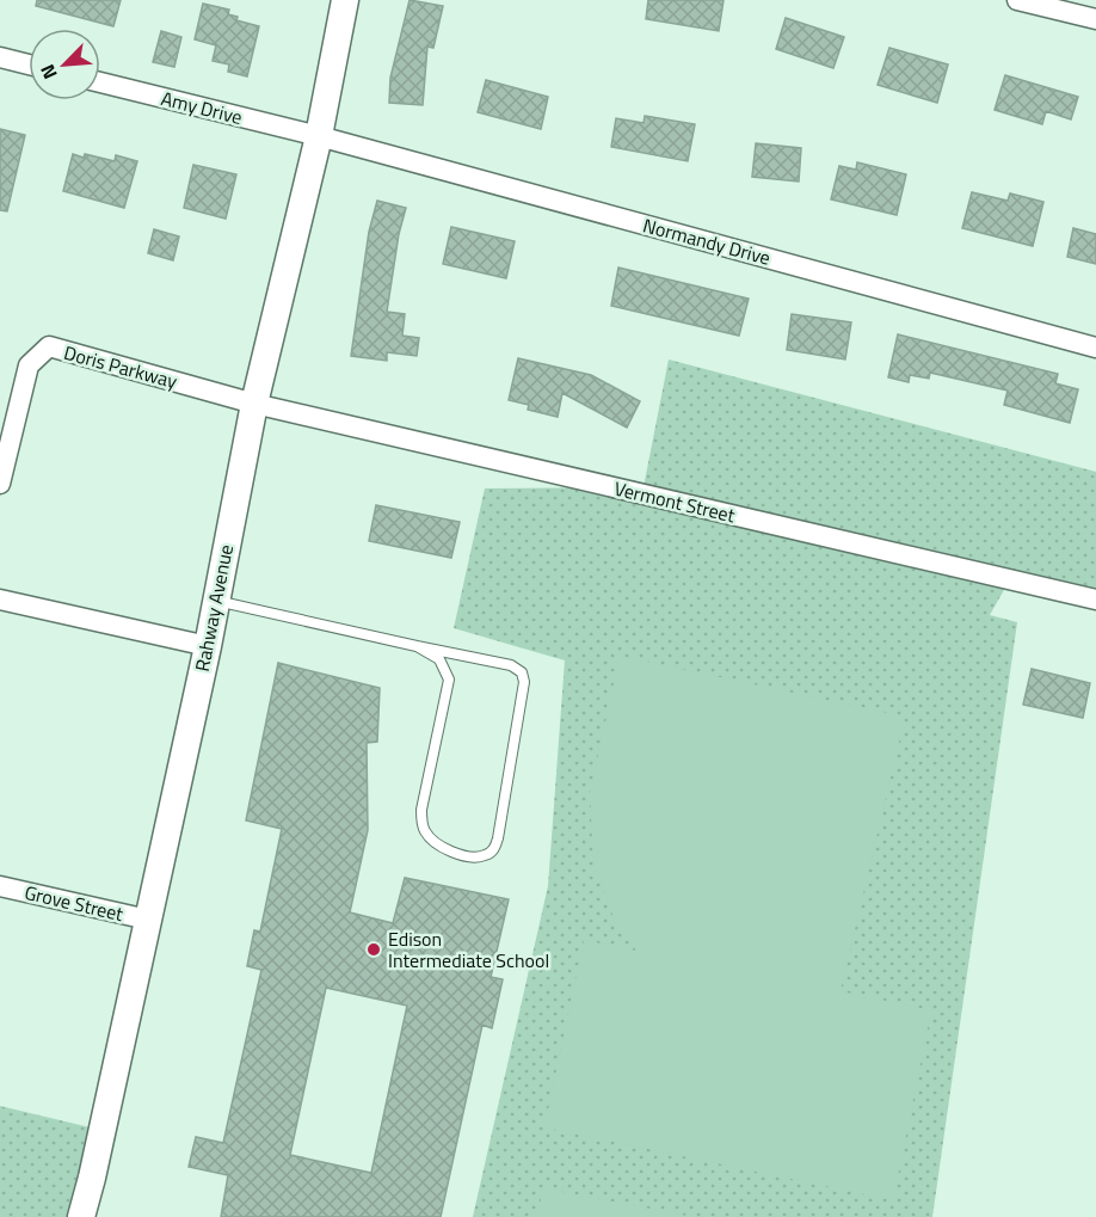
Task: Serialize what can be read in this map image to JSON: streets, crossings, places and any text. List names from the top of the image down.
{
  "streets": {
    "street": [
      "Amy Drive",
      "Normandy Drive",
      "Doris Parkway",
      "Vermont Street",
      "Rahway Avenue",
      "Grove Street"
    ]
  },
  "crossings": [
    ["Amy Drive", "Normandy Drive"],
    ["Amy Drive", "Rahway Avenue"],
    ["Normandy Drive", "Rahway Avenue"],
    ["Doris Parkway", "Vermont Street"],
    ["Doris Parkway", "Rahway Avenue"],
    ["Vermont Street", "Rahway Avenue"],
    ["Rahway Avenue", "Grove Street"]
  ],
  "places": ["Edison Intermediate School"],
  "north": "bottom left"
}
